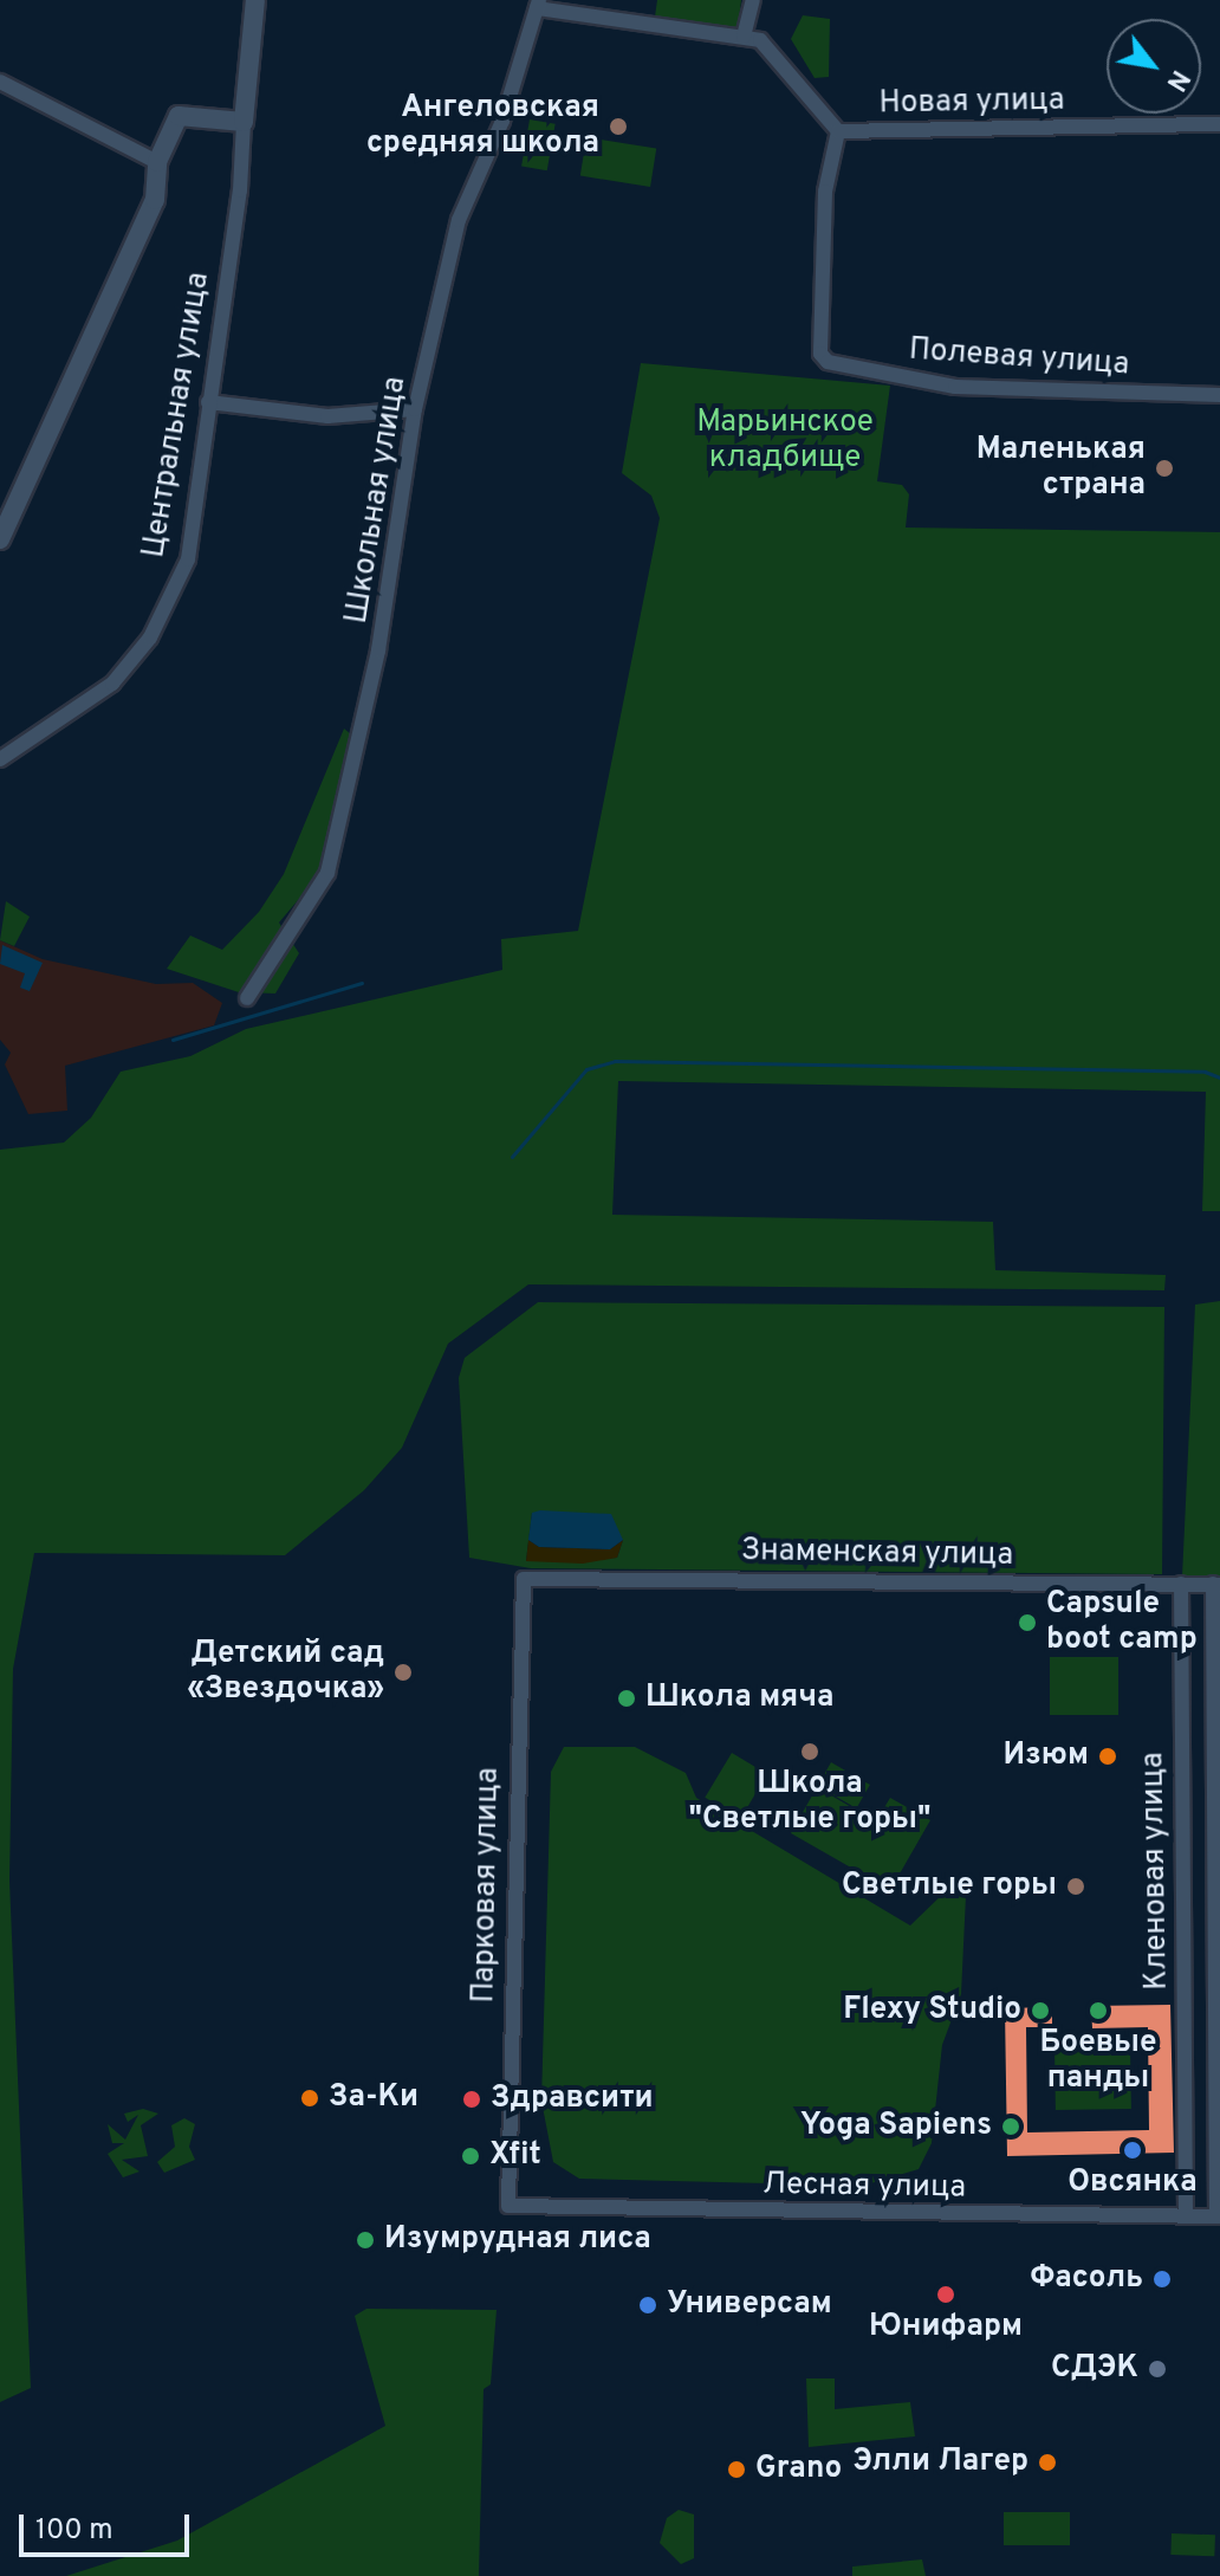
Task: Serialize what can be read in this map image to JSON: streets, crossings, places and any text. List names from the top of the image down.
{
  "streets": {
    "street": [
      "Новая улица",
      "Полевая улица",
      "Центральная улица",
      "Школьная улица",
      "Знаменская улица",
      "Кленовая улица",
      "Парковая улица",
      "Лесная улица"
    ]
  },
  "crossings": [
    ["Новая улица", "Полевая улица"],
    ["Знаменская улица", "Кленовая улица"],
    ["Знаменская улица", "Парковая улица"],
    ["Кленовая улица", "Лесная улица"],
    ["Парковая улица", "Лесная улица"]
  ],
  "parks": ["Марьинское кладбище"],
  "places": [
    "Ангеловская средняя школа",
    "Маленькая страна",
    "Capsule boot camp",
    "Детский сад «Звездочка»",
    "Школа мяча",
    "Школа \"Светлые горы\"",
    "Изюм",
    "Светлые горы",
    "Flexy Studio",
    "Боевые панды",
    "За-Ки",
    "Здравсити",
    "Yoga Sapiens",
    "Овсянка",
    "Xfit",
    "Изумрудная лиса",
    "Фасоль",
    "Юнифарм",
    "Универсам",
    "СДЭК",
    "Элли Лагер",
    "Grano"
  ],
  "scale_bar": "100 m",
  "north": "bottom right"
}
